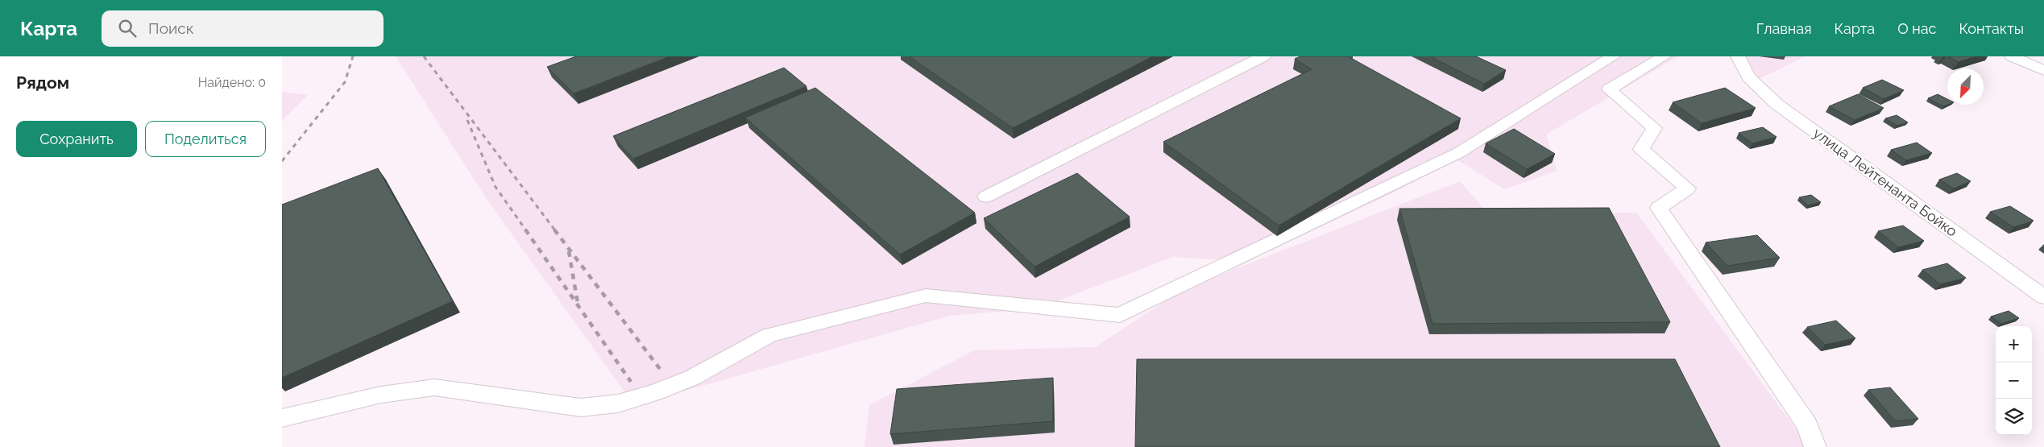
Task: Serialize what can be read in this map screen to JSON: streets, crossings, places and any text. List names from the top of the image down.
{
  "streets": {
    "street": ["улица Лейтенанта Бойко"]
  },
  "north": "bottom left",
  "page": {
    "header": "Карта",
    "search": "Поиск",
    "nav": [
      "Главная",
      "Карта",
      "О нас",
      "Контакты"
    ],
    "heading": ["Рядом", "Найдено: 0"],
    "buttons": ["Сохранить", "Поделиться"],
    "map_buttons": ["+", "−"]
  }
}
